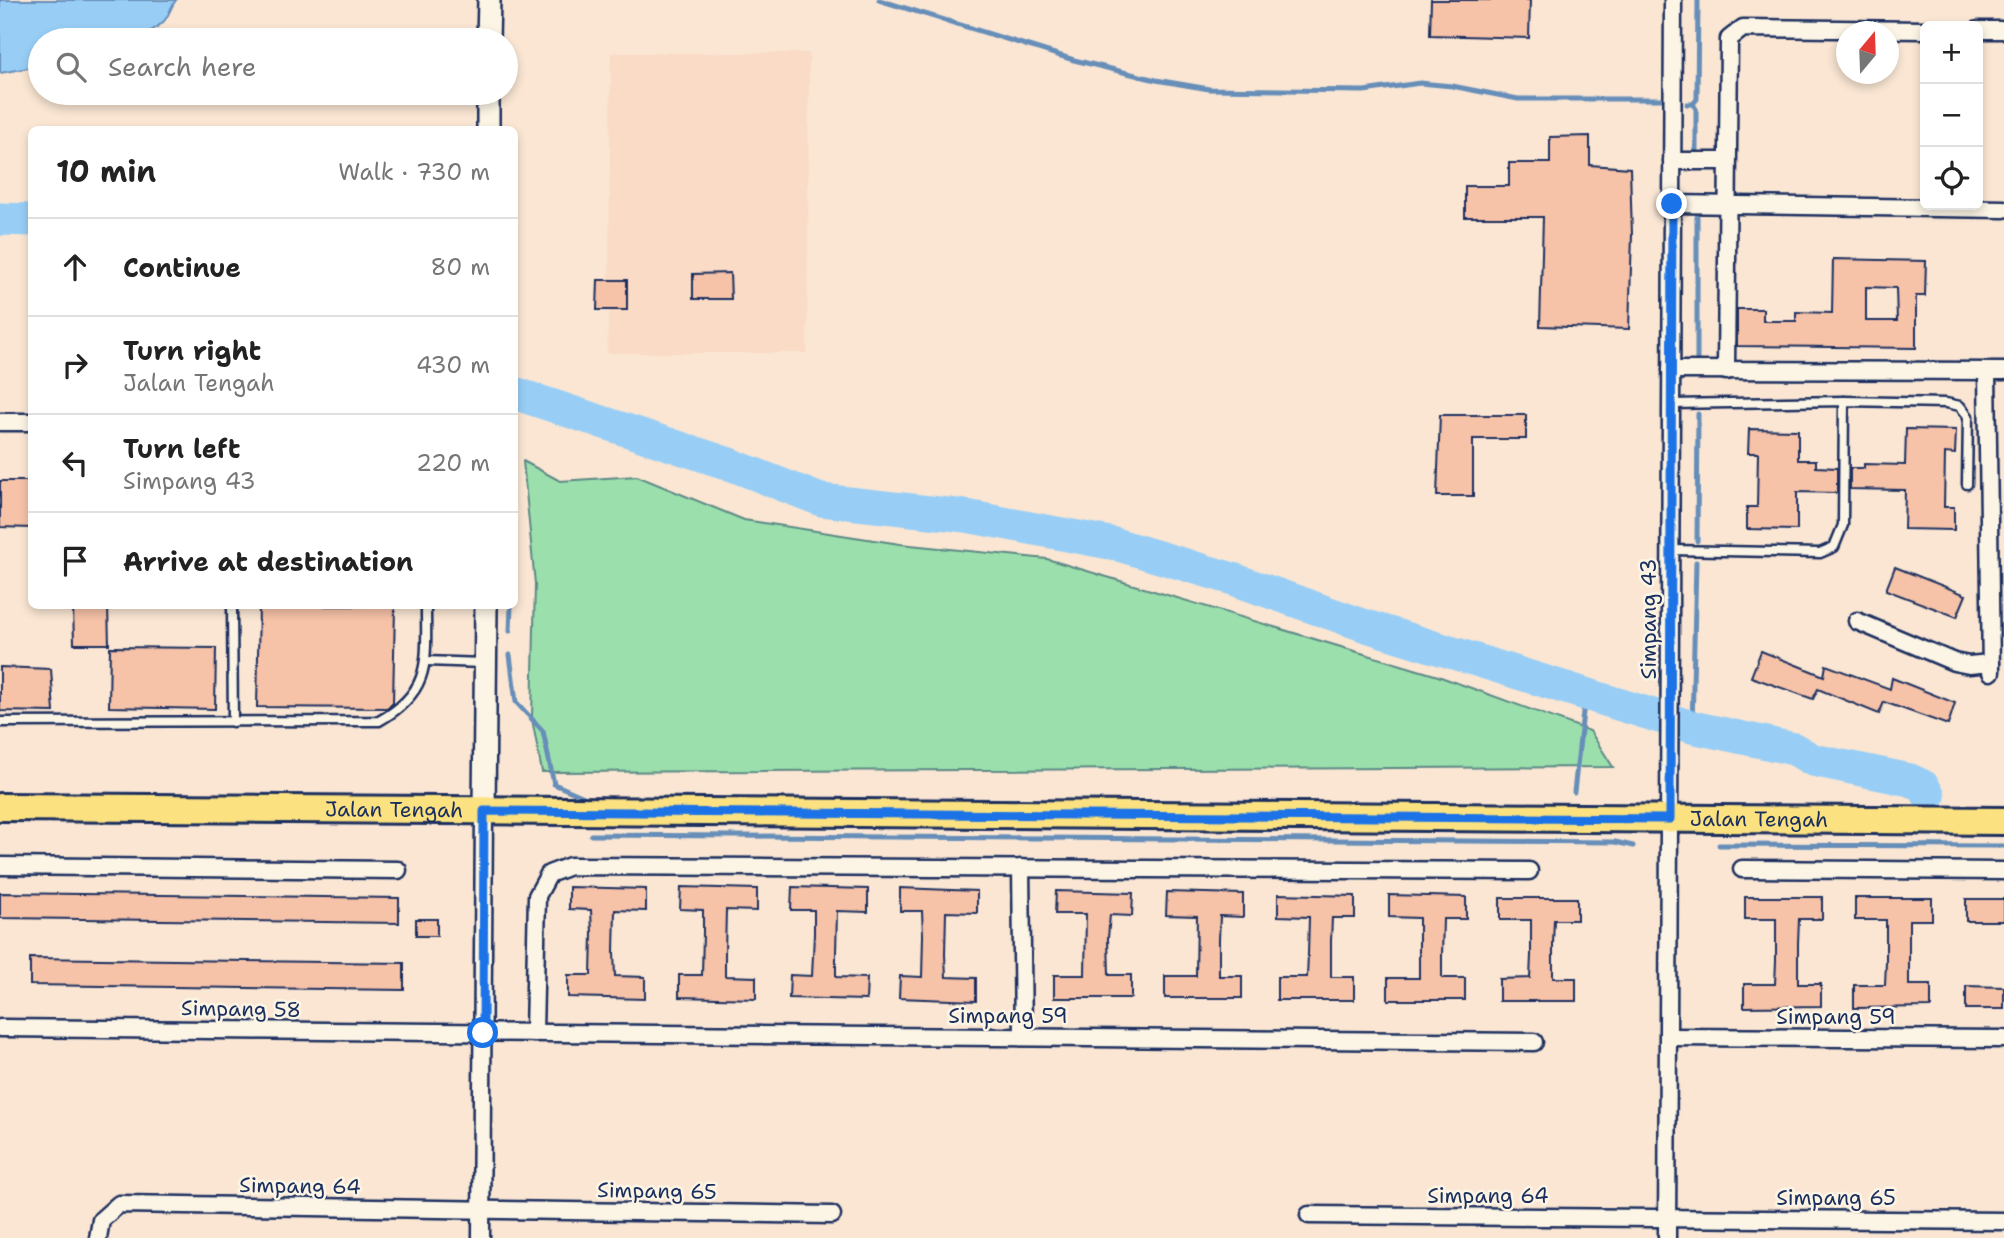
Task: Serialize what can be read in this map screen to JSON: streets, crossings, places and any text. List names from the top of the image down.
{
  "streets": {
    "main road": ["Jalan Tengah"],
    "street": [
      "Simpang 43",
      "Simpang 58",
      "Simpang 59",
      "Simpang 64",
      "Simpang 65"
    ]
  },
  "crossings": [
    ["Simpang 43", "Jalan Tengah"],
    ["Simpang 43", "Simpang 59"],
    ["Simpang 43", "Simpang 64"],
    ["Simpang 43", "Simpang 65"],
    ["Simpang 58", "Simpang 59"],
    ["Simpang 64", "Simpang 65"]
  ],
  "north": "top",
  "page": {
    "map_buttons": ["+", "−"],
    "search": "Search here",
    "heading": ["10 min", "Walk · 730 m"],
    "list": [
      ["Continue", "80 m"],
      ["Turn right", "Jalan Tengah", "430 m"],
      ["Turn left", "Simpang 43", "220 m"],
      "Arrive at destination"
    ]
  }
}
